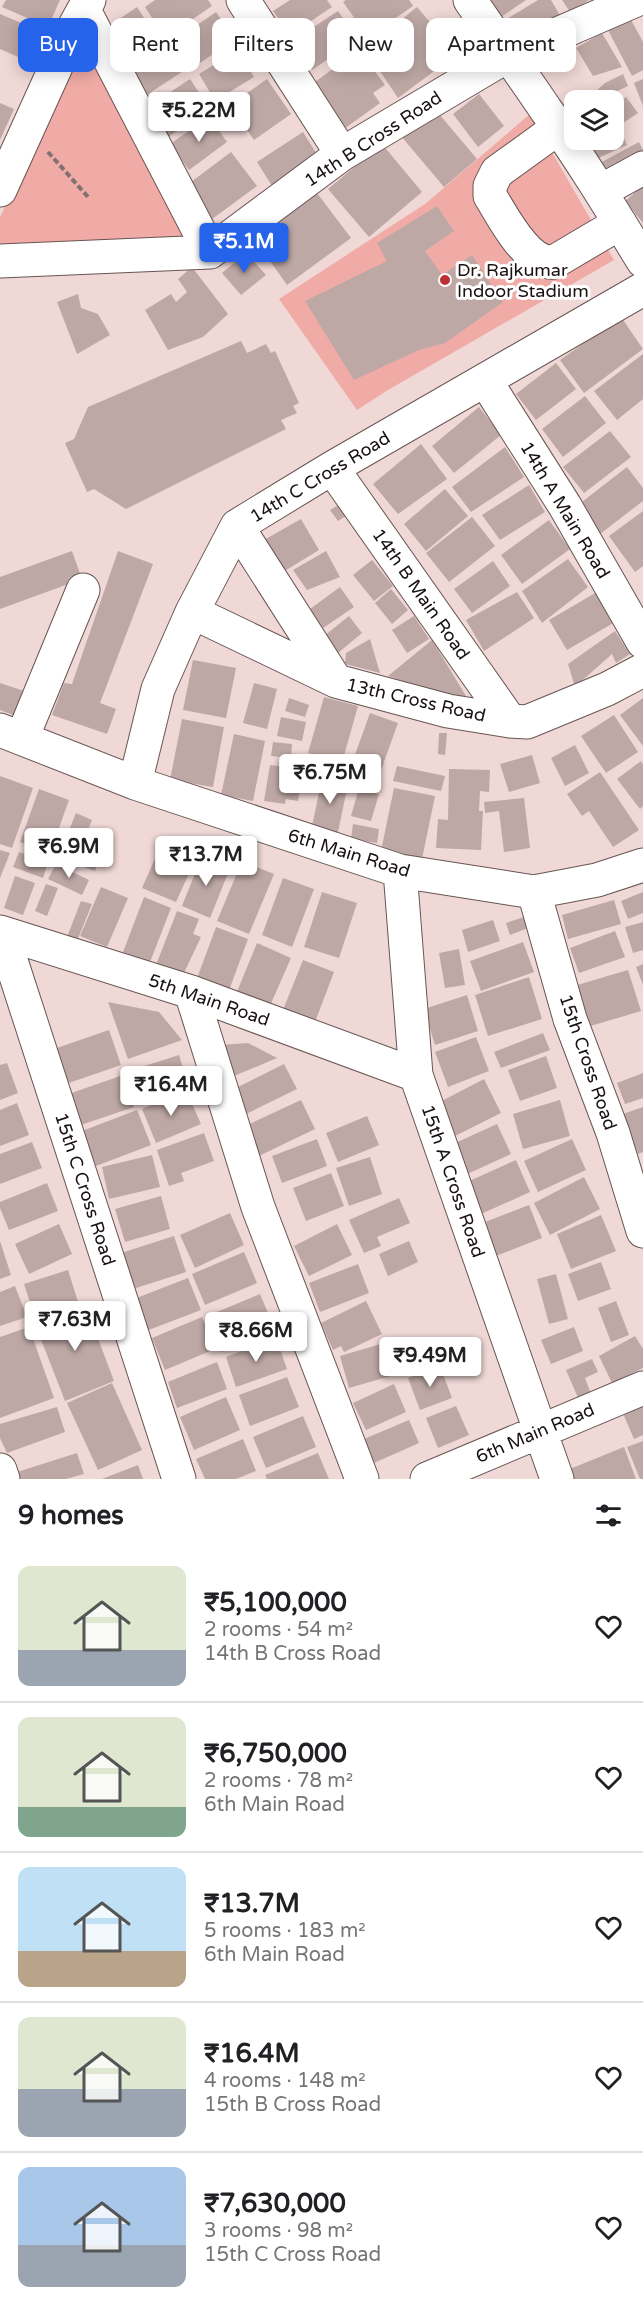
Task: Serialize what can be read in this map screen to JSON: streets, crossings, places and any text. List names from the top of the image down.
{
  "streets": {
    "street": [
      "14th B Cross Road",
      "14th C Cross Road",
      "14th A Main Road",
      "14th B Main Road",
      "13th Cross Road",
      "6th Main Road",
      "5th Main Road",
      "15th Cross Road",
      "15th A Cross Road",
      "15th C Cross Road"
    ]
  },
  "crossings": [
    ["14th C Cross Road", "14th A Main Road"],
    ["14th C Cross Road", "14th B Main Road"],
    ["14th C Cross Road", "13th Cross Road"],
    ["14th C Cross Road", "6th Main Road"],
    ["14th B Main Road", "13th Cross Road"],
    ["6th Main Road", "15th Cross Road"],
    ["6th Main Road", "15th A Cross Road"],
    ["5th Main Road", "15th A Cross Road"],
    ["5th Main Road", "15th C Cross Road"]
  ],
  "places": ["Dr. Rajkumar Indoor Stadium"],
  "page": {
    "chip": [
      "Buy",
      "Rent",
      "Filters",
      "New",
      "Apartment"
    ],
    "price": [
      "₹5.22M",
      "₹5.1M",
      "₹6.75M",
      "₹6.9M",
      "₹13.7M",
      "₹16.4M",
      "₹7.63M",
      "₹8.66M",
      "₹9.49M"
    ],
    "heading": "9 homes",
    "list": [
      {
        "name": "₹5,100,000",
        "note": "2 rooms · 54 m² · 14th B Cross Road"
      },
      {
        "name": "₹6,750,000",
        "note": "2 rooms · 78 m² · 6th Main Road"
      },
      {
        "name": "₹13.7M",
        "note": "5 rooms · 183 m² · 6th Main Road"
      },
      {
        "name": "₹16.4M",
        "note": "4 rooms · 148 m² · 15th B Cross Road"
      },
      {
        "name": "₹7,630,000",
        "note": "3 rooms · 98 m² · 15th C Cross Road"
      }
    ]
  }
}
